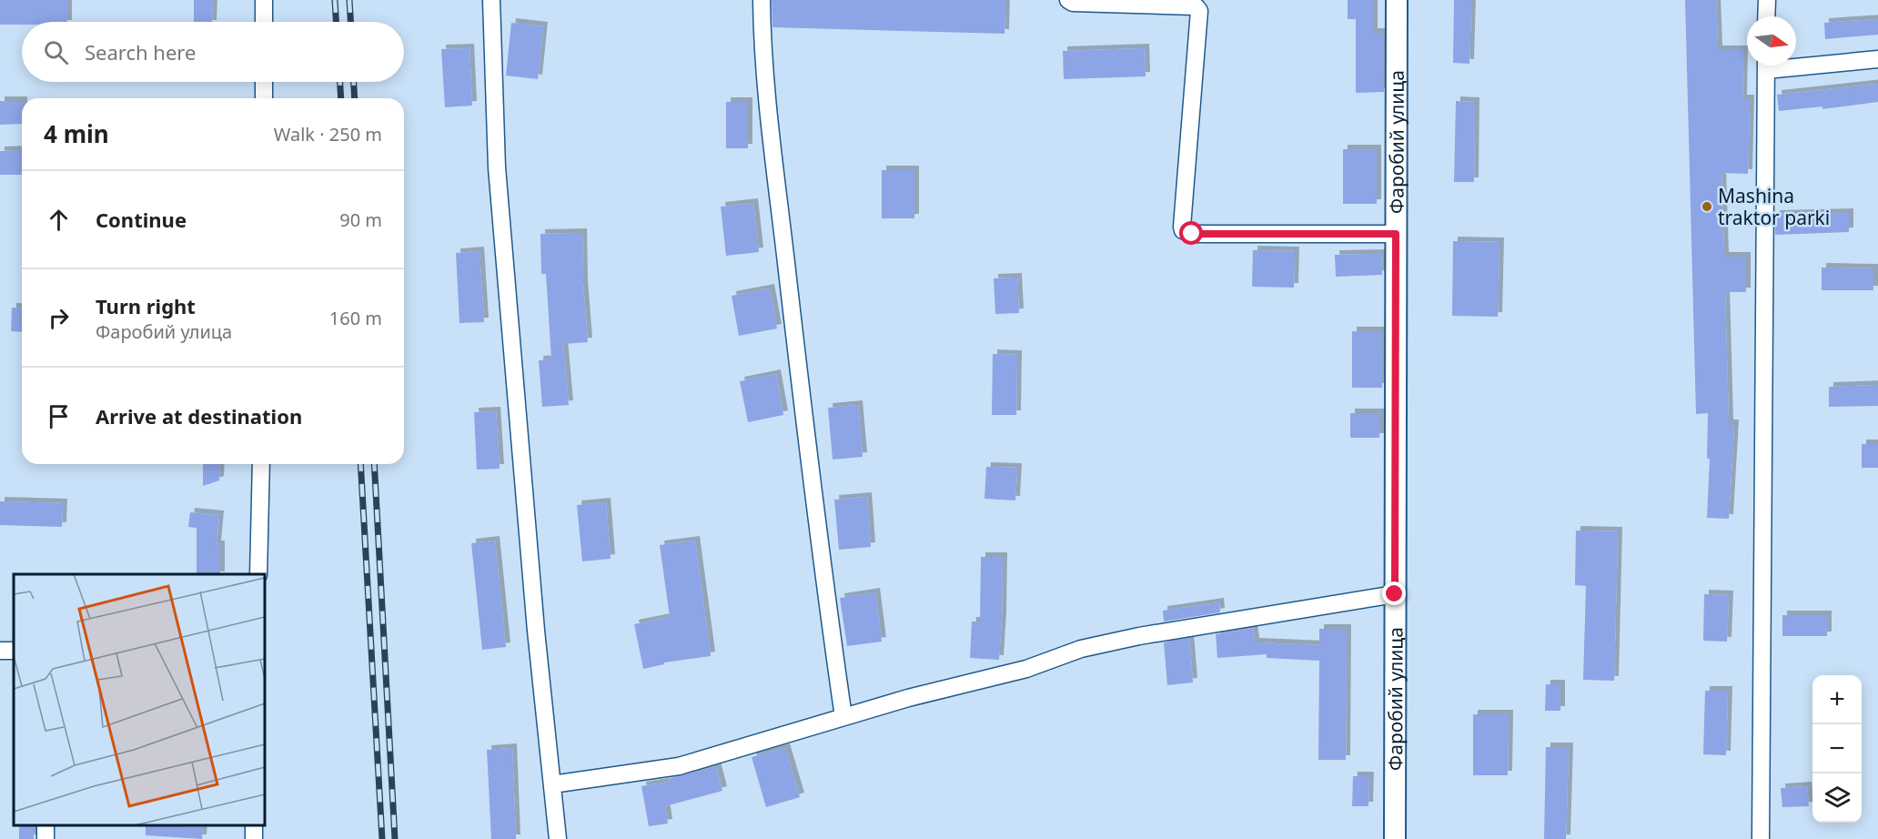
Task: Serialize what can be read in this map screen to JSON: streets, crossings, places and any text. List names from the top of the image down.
{
  "streets": {
    "street": ["Фаробий улица"]
  },
  "places": ["Mashina traktor parki"],
  "north": "right",
  "page": {
    "search": "Search here",
    "heading": ["4 min", "Walk · 250 m"],
    "list": [
      ["Continue", "90 m"],
      ["Turn right", "Фаробий улица", "160 m"],
      "Arrive at destination"
    ],
    "map_buttons": ["+", "−"]
  }
}
